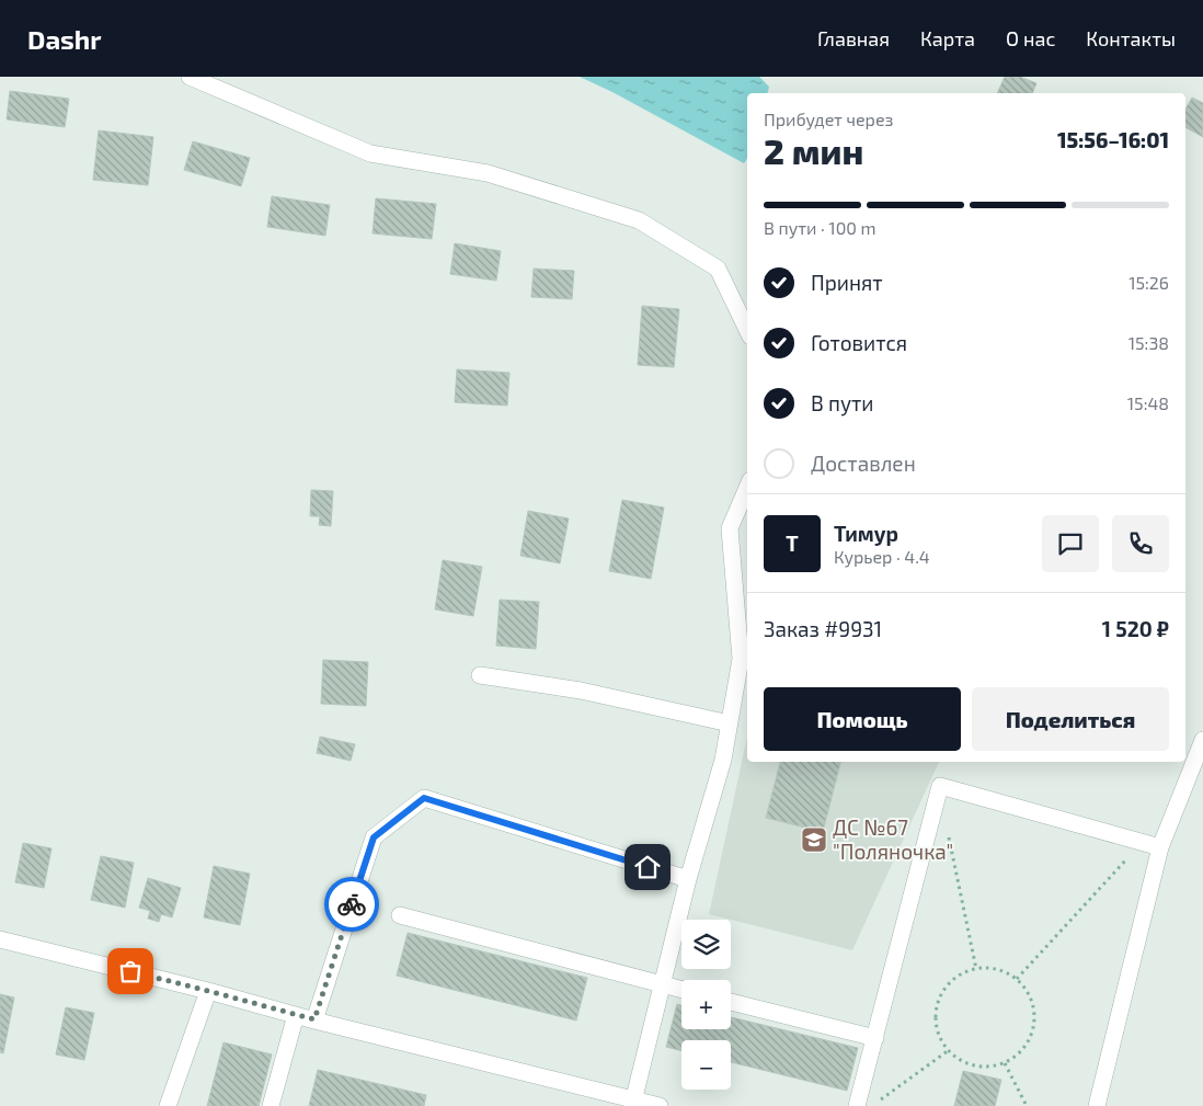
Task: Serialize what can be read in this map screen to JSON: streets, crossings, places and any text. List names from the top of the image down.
{
  "places": {
    "school or university": ["ДС №67 \"Поляночка\""]
  },
  "page": {
    "header": "Dashr",
    "nav": [
      "Главная",
      "Карта",
      "О нас",
      "Контакты"
    ],
    "heading": ["2 мин", "Прибудет через", "15:56–16:01"],
    "panel": [
      "Тимур",
      "Курьер · 4.4",
      "Заказ #9931",
      "1 520 ₽"
    ],
    "bar": "В пути · 100 m",
    "list": [
      ["Принят", "15:26"],
      ["Готовится", "15:38"],
      ["В пути", "15:48"],
      "Доставлен"
    ],
    "round": "Т",
    "buttons": ["Помощь", "Поделиться"],
    "map_buttons": ["+", "−"]
  }
}
